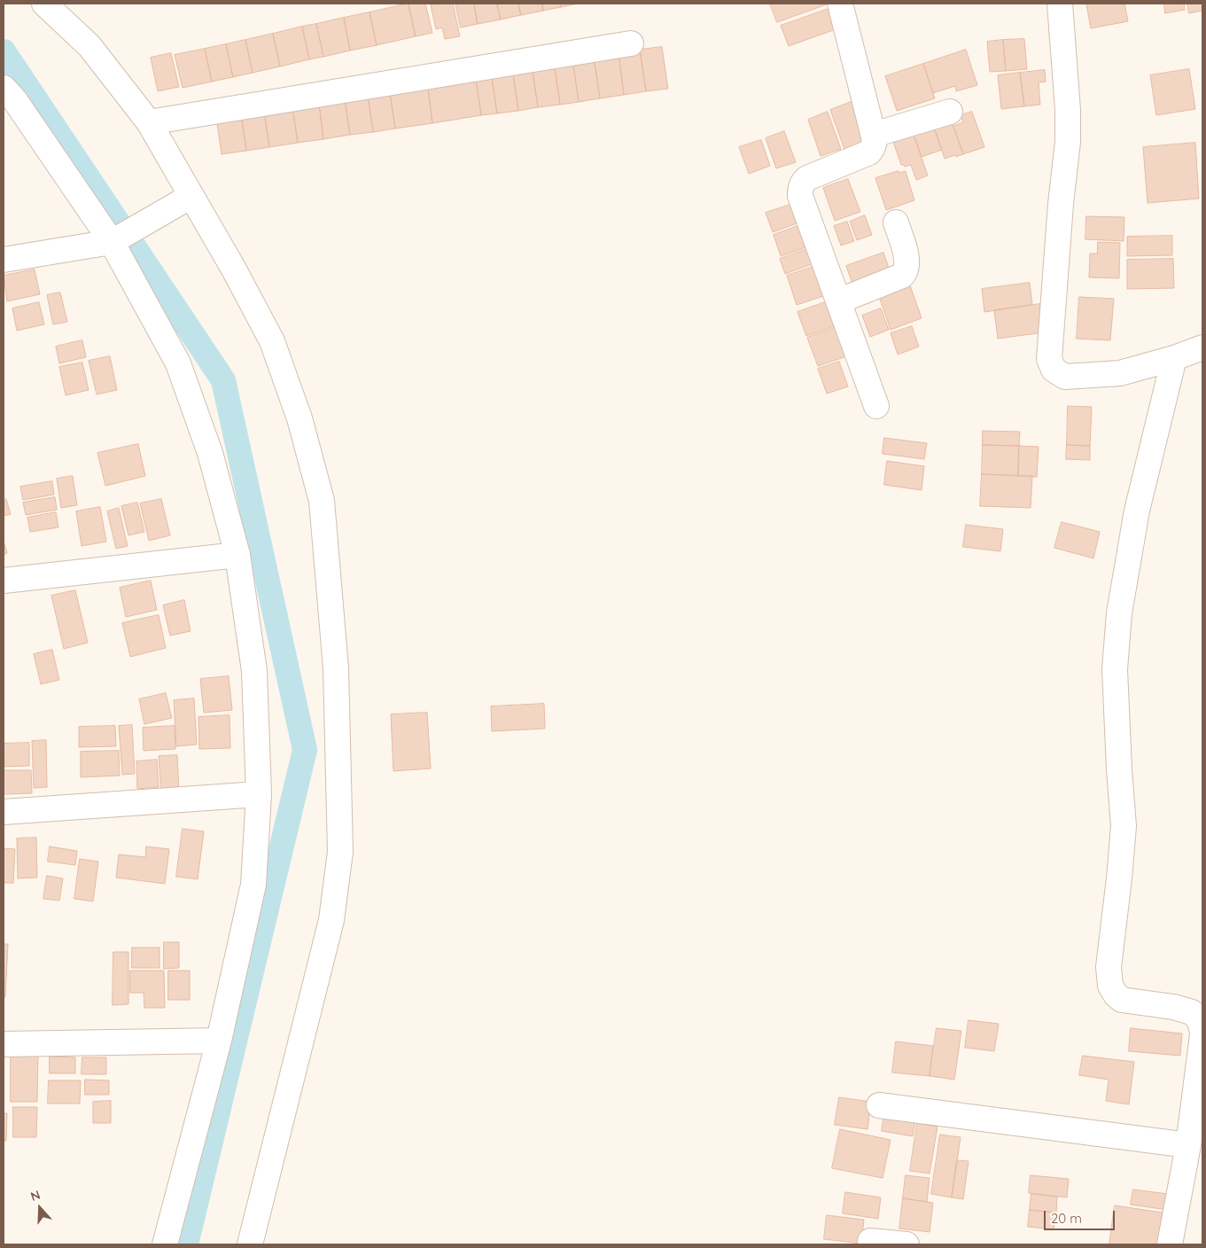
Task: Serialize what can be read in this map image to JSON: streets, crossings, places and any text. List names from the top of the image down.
{
  "scale_bar": "20 m",
  "north": "top"
}
